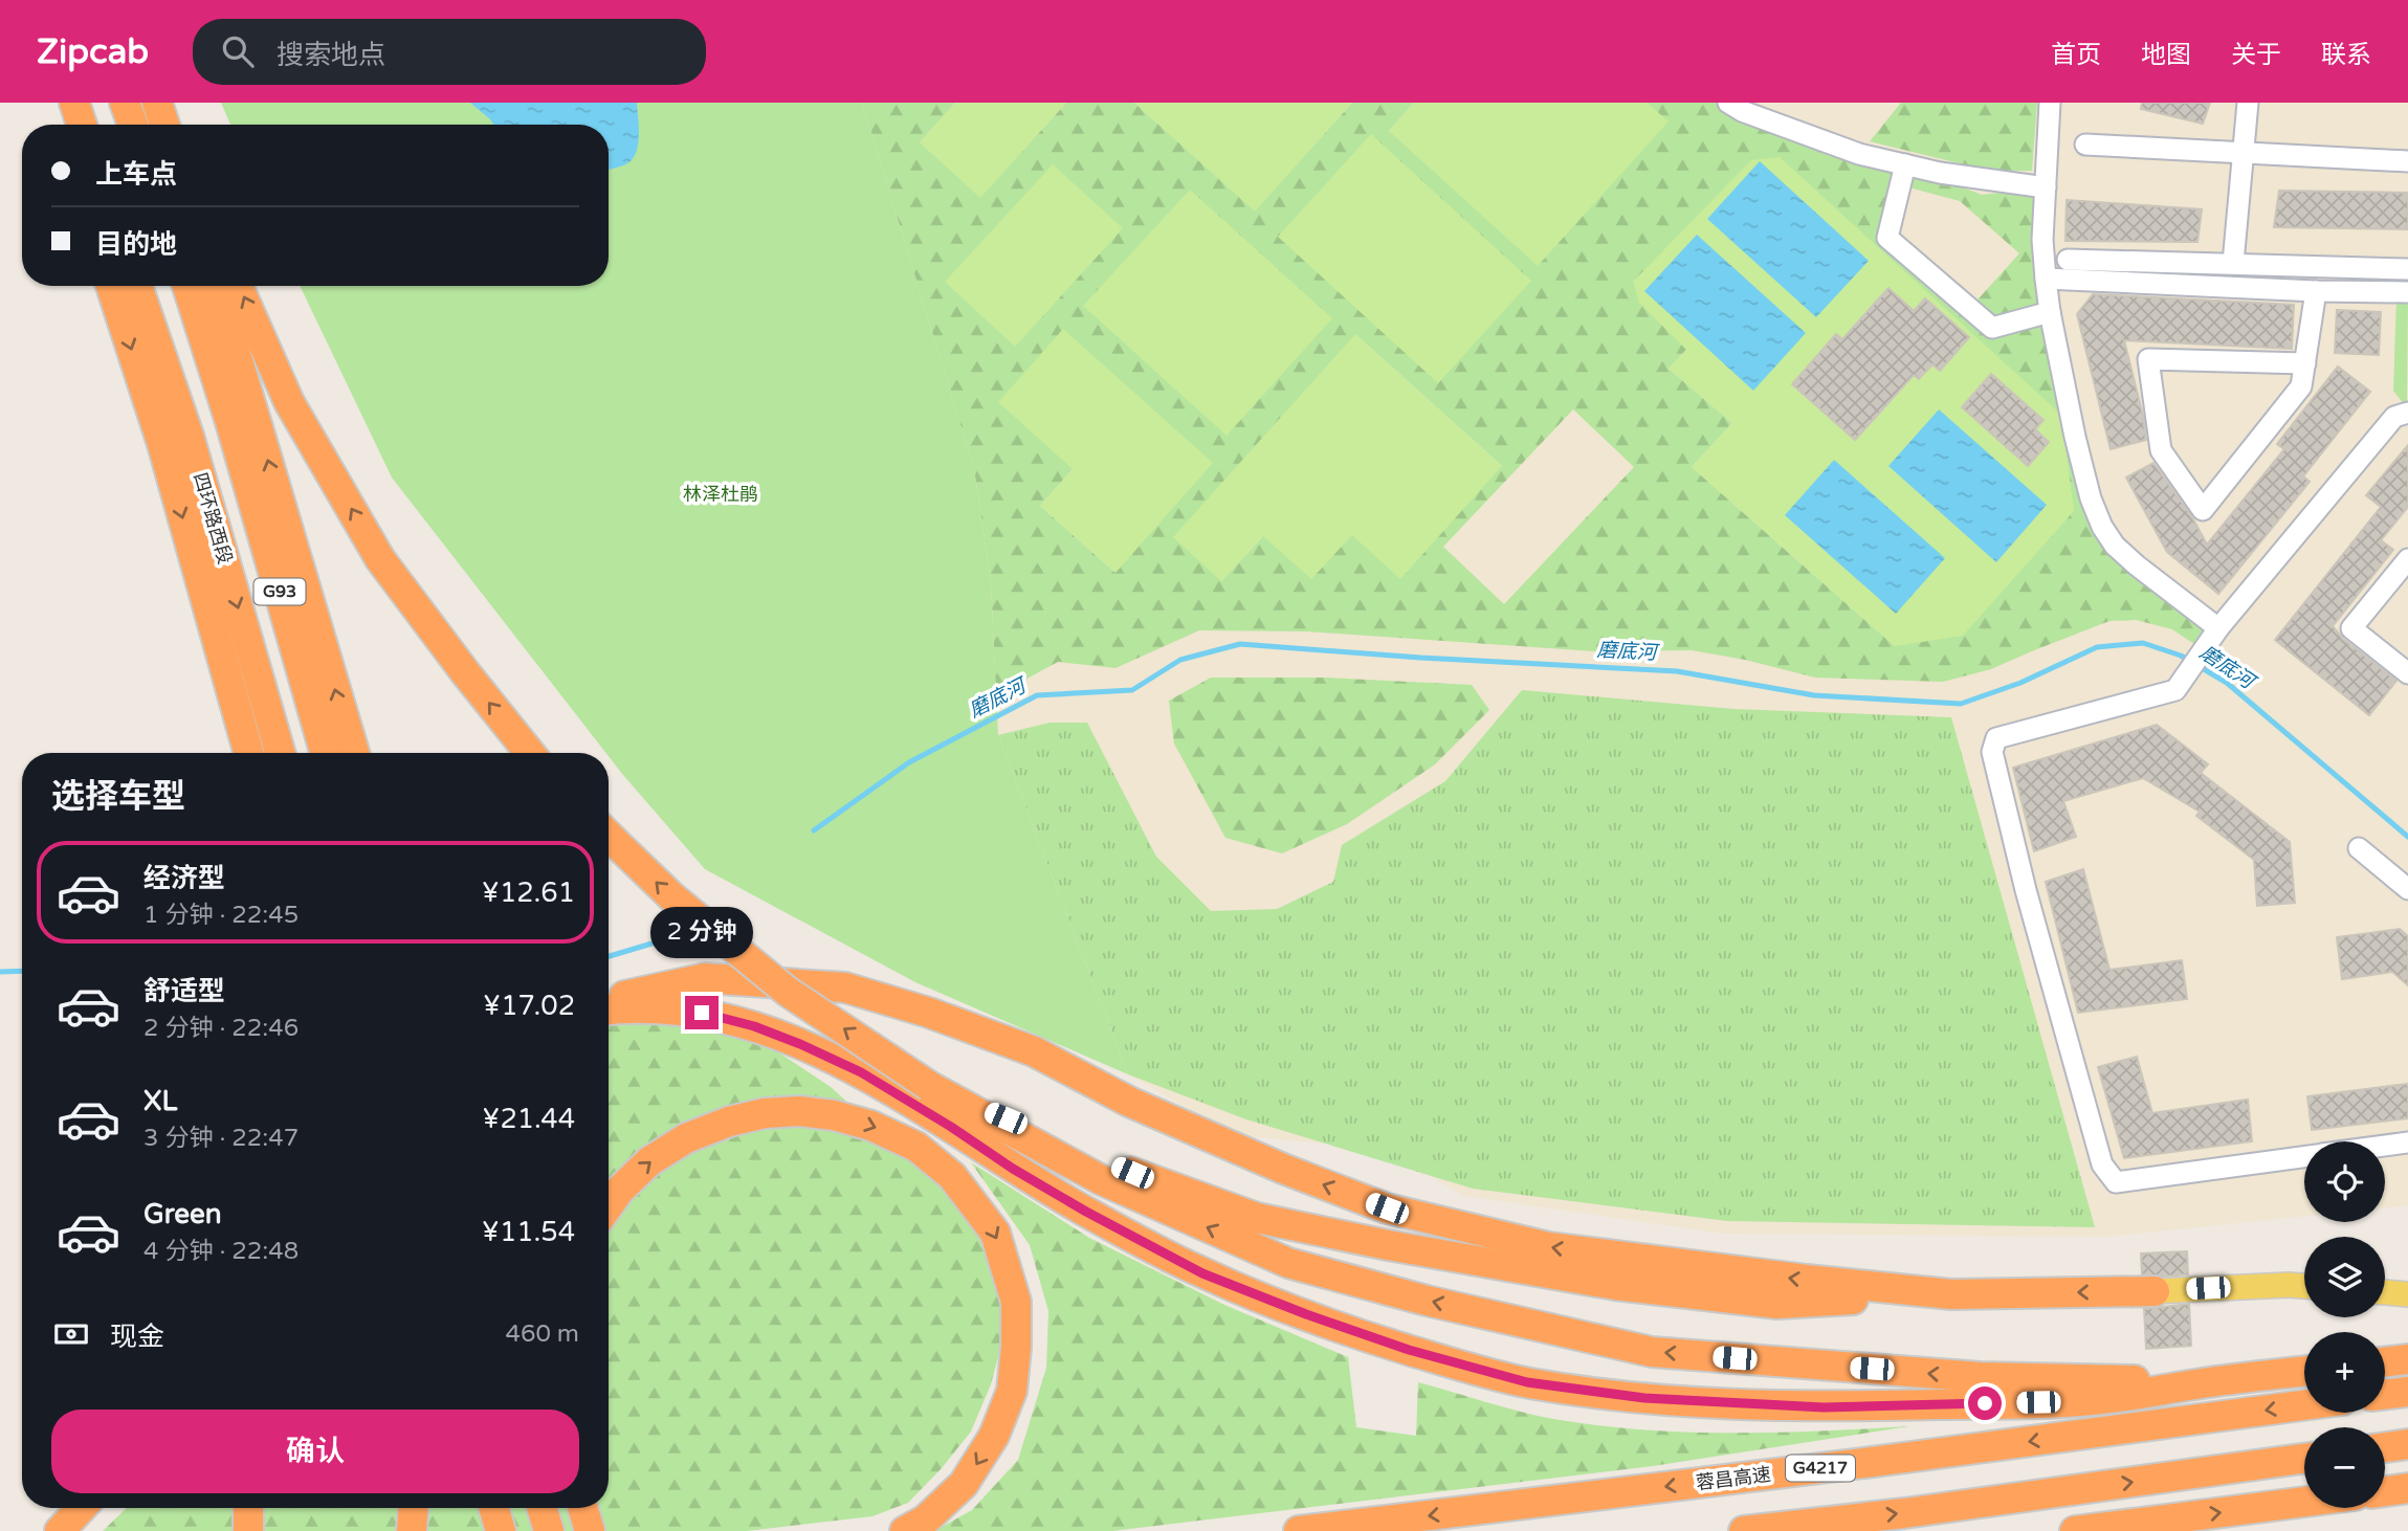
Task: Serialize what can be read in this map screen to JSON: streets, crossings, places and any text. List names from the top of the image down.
{
  "streets": {
    "highway": [
      "四环路西段",
      "G93",
      "G4217",
      "蓉昌高速"
    ]
  },
  "water": ["磨底河"],
  "parks": ["林泽杜鹃"],
  "page": {
    "header": "Zipcab",
    "search": "搜索地点",
    "nav": [
      "首页",
      "地图",
      "关于",
      "联系"
    ],
    "banner": ["上车点", "目的地"],
    "heading": "选择车型",
    "list": [
      {
        "name": "经济型",
        "note": "1 分钟 · 22:45",
        "value": "¥12.61"
      },
      {
        "name": "舒适型",
        "note": "2 分钟 · 22:46",
        "value": "¥17.02"
      },
      {
        "name": "XL",
        "note": "3 分钟 · 22:47",
        "value": "¥21.44"
      },
      {
        "name": "Green",
        "note": "4 分钟 · 22:48",
        "value": "¥11.54"
      }
    ],
    "bubble": "2 分钟",
    "map_buttons": ["+", "−"],
    "pay": ["现金", "460 m"],
    "buttons": "确认"
  }
}
